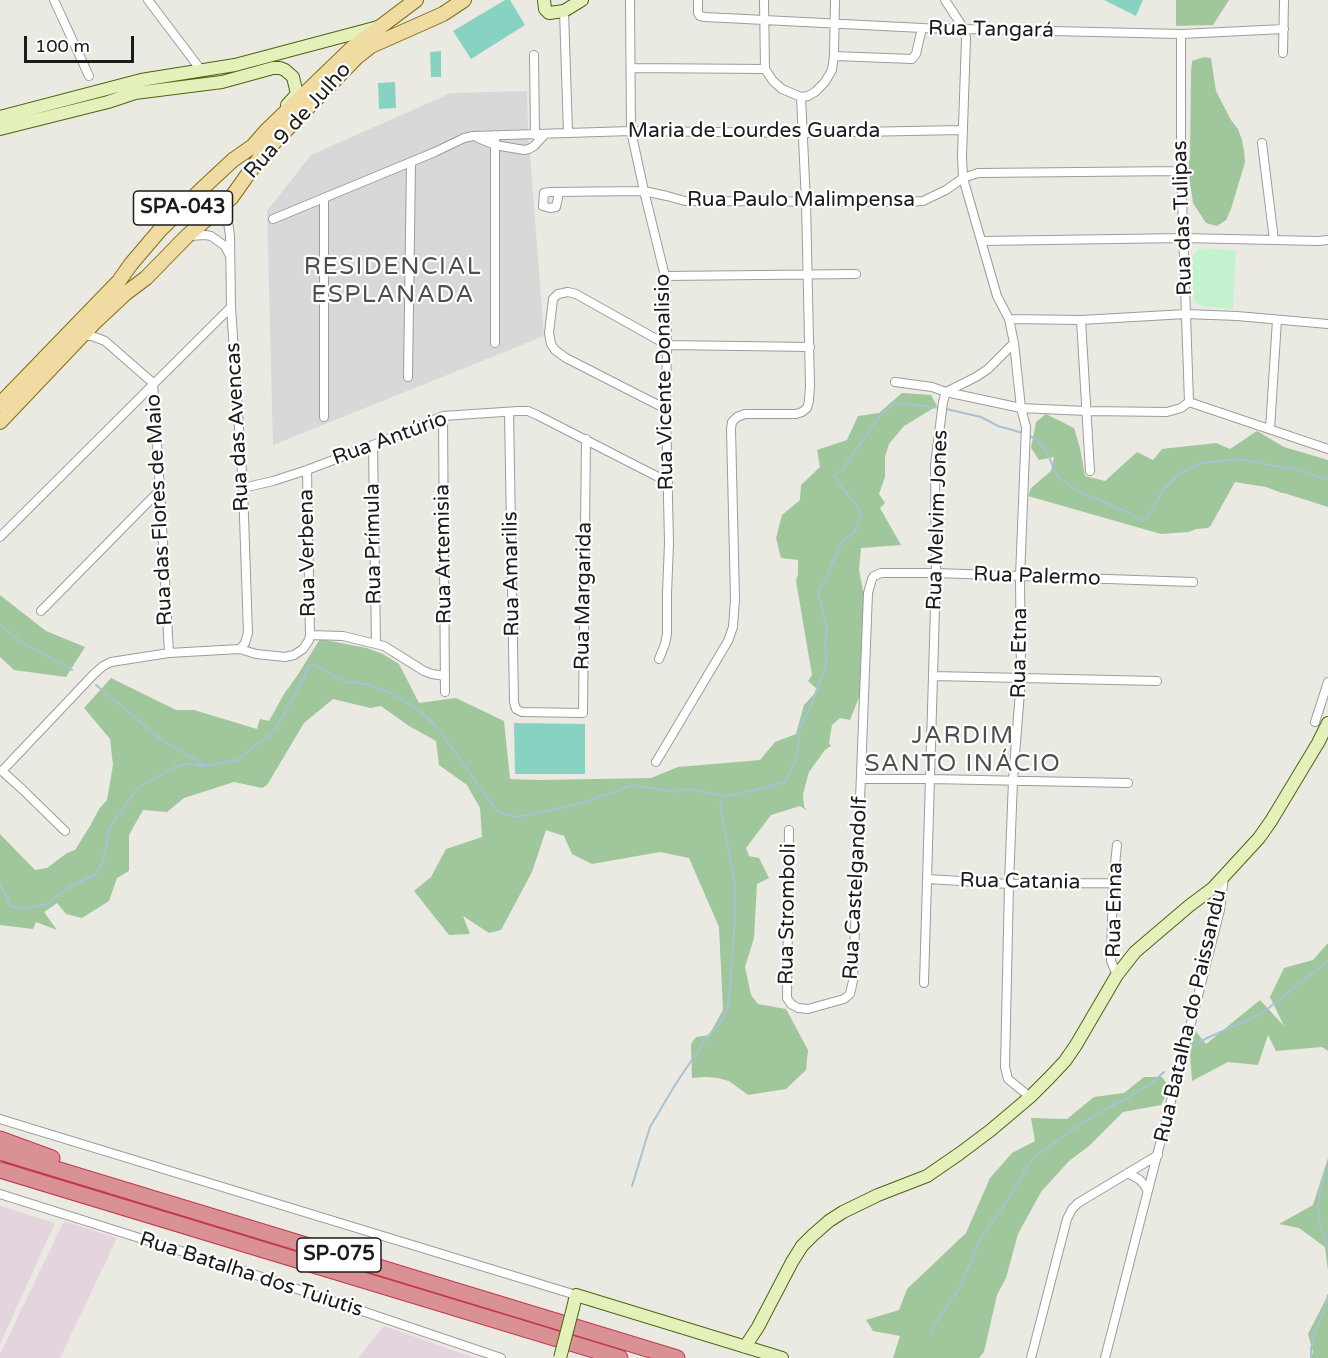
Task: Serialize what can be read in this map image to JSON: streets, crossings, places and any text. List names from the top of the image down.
{
  "streets": {
    "highway": ["SP-075"],
    "main road": ["Rua 9 de Julho", "SPA-043"],
    "street": [
      "Rua Tangará",
      "Maria de Lourdes Guarda",
      "Rua Paulo Malimpensa",
      "Rua das Tulipas",
      "Rua Vicente Donalisio",
      "Rua das Avencas",
      "Rua Antúrio",
      "Rua das Flores de Maio",
      "Rua Melvim Jones",
      "Rua Prímula",
      "Rua Verbena",
      "Rua Artemisia",
      "Rua Amarilis",
      "Rua Palermo",
      "Rua Margarida",
      "Rua Etna",
      "Rua Catania",
      "Rua Castelgandolf",
      "Rua Enna",
      "Rua Stromboli",
      "Rua Batalha do Paissandu",
      "Rua Batalha dos Tuiutis"
    ]
  },
  "crossings": [
    ["Rua Tangará", "Rua das Tulipas"],
    ["Rua 9 de Julho", "Rua das Avencas"],
    ["Rua 9 de Julho", "Rua das Flores de Maio"],
    ["Maria de Lourdes Guarda", "Rua Vicente Donalisio"],
    ["Rua Paulo Malimpensa", "Rua das Tulipas"],
    ["Rua Paulo Malimpensa", "Rua Vicente Donalisio"],
    ["Rua Vicente Donalisio", "Rua Antúrio"],
    ["Rua das Avencas", "Rua Antúrio"],
    ["Rua Antúrio", "Rua Prímula"],
    ["Rua Antúrio", "Rua Verbena"],
    ["Rua Antúrio", "Rua Artemisia"],
    ["Rua Antúrio", "Rua Amarilis"],
    ["Rua Antúrio", "Rua Margarida"],
    ["Rua Melvim Jones", "Rua Palermo"],
    ["Rua Melvim Jones", "Rua Catania"],
    ["Rua Amarilis", "Rua Margarida"],
    ["Rua Palermo", "Rua Etna"],
    ["Rua Palermo", "Rua Castelgandolf"],
    ["Rua Etna", "Rua Catania"],
    ["Rua Catania", "Rua Enna"],
    ["Rua Castelgandolf", "Rua Stromboli"]
  ],
  "districts": ["RESIDENCIAL ESPLANADA", "JARDIM SANTO INÁCIO"],
  "scale_bar": "100 m"
}
